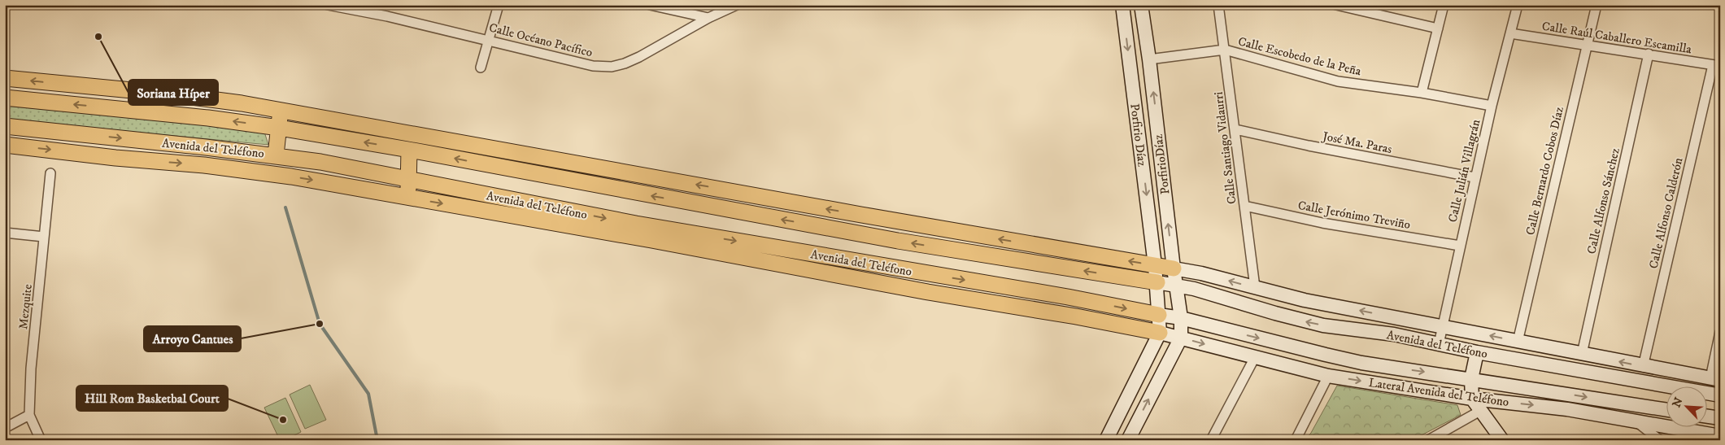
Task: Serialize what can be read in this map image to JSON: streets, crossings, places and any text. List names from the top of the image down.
{
  "streets": {
    "main road": ["Avenida del Teléfono"],
    "street": [
      "Calle Raúl Caballero Escamilla",
      "Calle Océano Pacífico",
      "Calle Escobedo de la Peña",
      "Porfirio Díaz",
      "José Ma. Paras",
      "Calle Santiago Vidaurri",
      "PorfirioDíaz",
      "Calle Julián Villagrán",
      "Calle Bernardo Cobos Díaz",
      "Calle Alfonso Sánchez",
      "Calle Alfonso Calderón",
      "Calle Jerónimo Treviño",
      "Mezquite",
      "Lateral Avenida del Teléfono"
    ]
  },
  "crossings": [
    ["Calle Raúl Caballero Escamilla", "Calle Julián Villagrán"],
    ["Calle Raúl Caballero Escamilla", "Calle Bernardo Cobos Díaz"],
    ["Calle Raúl Caballero Escamilla", "Calle Alfonso Sánchez"],
    ["Calle Raúl Caballero Escamilla", "Calle Alfonso Calderón"],
    ["Calle Escobedo de la Peña", "Calle Santiago Vidaurri"],
    ["Calle Escobedo de la Peña", "PorfirioDíaz"],
    ["Calle Escobedo de la Peña", "Calle Julián Villagrán"],
    ["Porfirio Díaz", "Avenida del Teléfono"],
    ["Porfirio Díaz", "Lateral Avenida del Teléfono"],
    ["José Ma. Paras", "Calle Santiago Vidaurri"],
    ["José Ma. Paras", "Calle Julián Villagrán"],
    ["Avenida del Teléfono", "PorfirioDíaz"],
    ["Avenida del Teléfono", "Calle Julián Villagrán"],
    ["Calle Santiago Vidaurri", "Calle Jerónimo Treviño"],
    ["PorfirioDíaz", "Lateral Avenida del Teléfono"],
    ["Calle Julián Villagrán", "Calle Jerónimo Treviño"]
  ],
  "one_way": ["Porfirio Díaz", "PorfirioDíaz"],
  "places": ["Soriana Híper", "Arroyo Cantues", "Hill Rom Basketbal Court"],
  "north": "top left"
}
